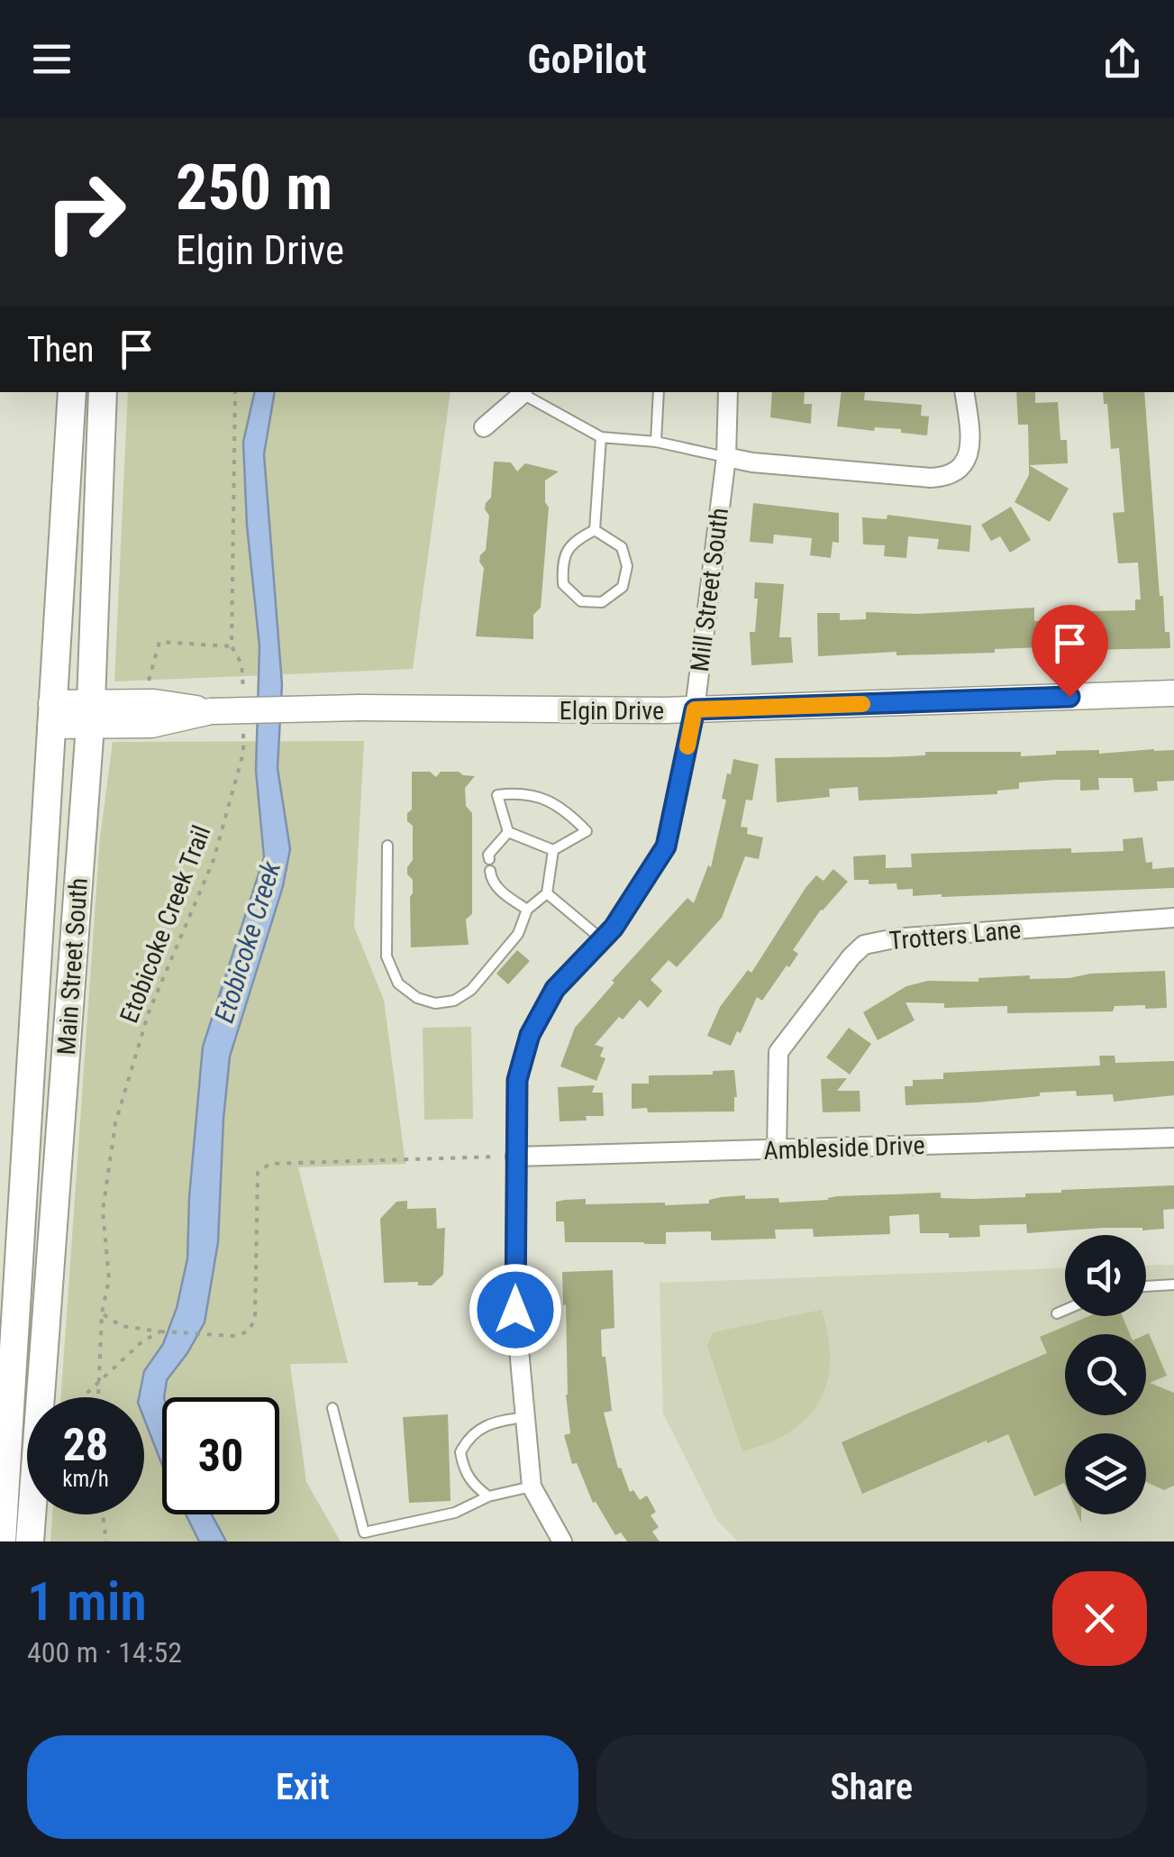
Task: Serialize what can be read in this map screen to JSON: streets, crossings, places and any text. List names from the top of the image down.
{
  "streets": {
    "main road": ["Main Street South"],
    "street": [
      "Mill Street South",
      "Elgin Drive",
      "Trotters Lane",
      "Ambleside Drive"
    ],
    "path": ["Etobicoke Creek Trail"]
  },
  "crossings": [
    ["Mill Street South", "Elgin Drive"],
    ["Mill Street South", "Ambleside Drive"],
    ["Elgin Drive", "Main Street South"],
    ["Trotters Lane", "Ambleside Drive"]
  ],
  "water": ["Etobicoke Creek"],
  "page": {
    "header": "GoPilot",
    "turn": ["250 m", "Elgin Drive"],
    "then": "Then",
    "speed": "28 km/h",
    "limit": "30",
    "heading": ["1 min", "400 m · 14:52"],
    "buttons": ["Exit", "Share"]
  }
}
